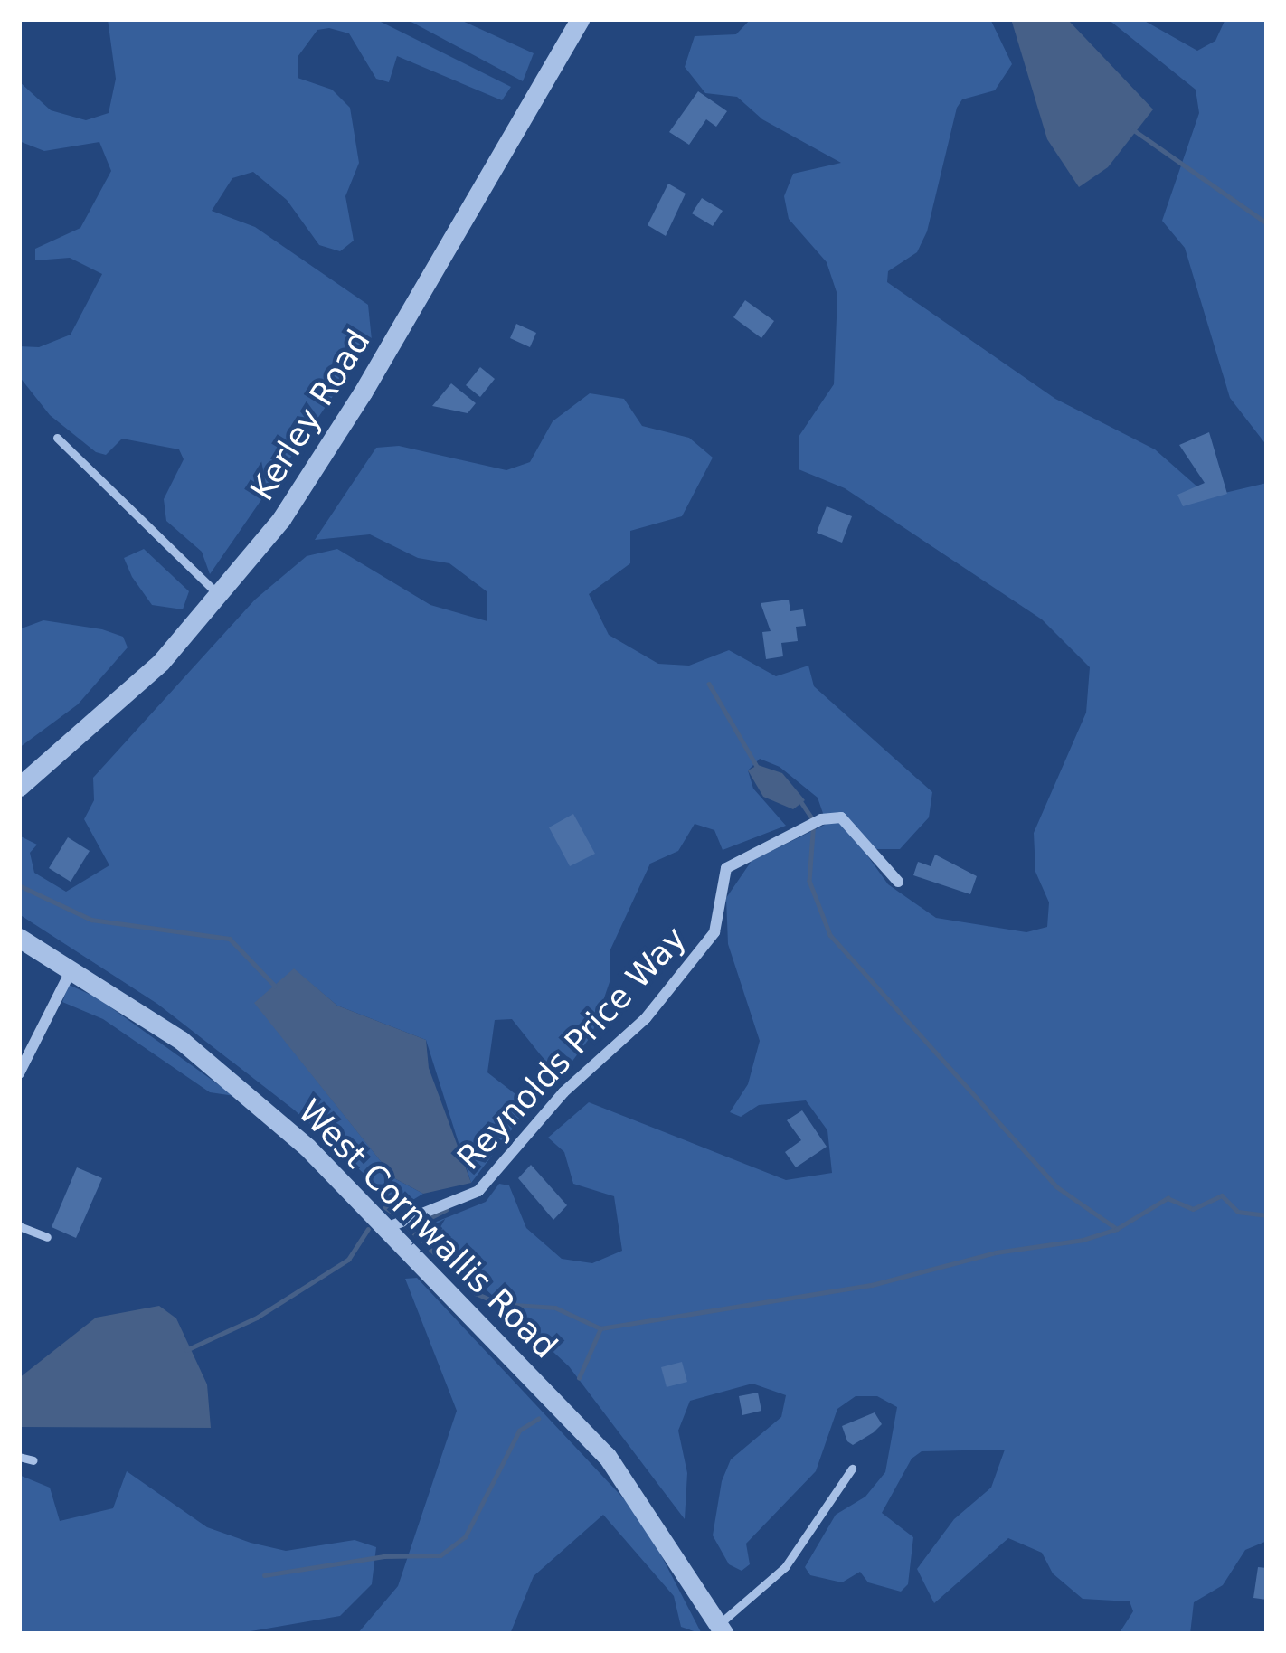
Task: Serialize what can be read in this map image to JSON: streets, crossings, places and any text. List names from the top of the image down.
{
  "streets": {
    "street": ["Kerley Road", "Reynolds Price Way", "West Cornwallis Road"]
  },
  "crossings": [
    ["Reynolds Price Way", "West Cornwallis Road"]
  ]
}
